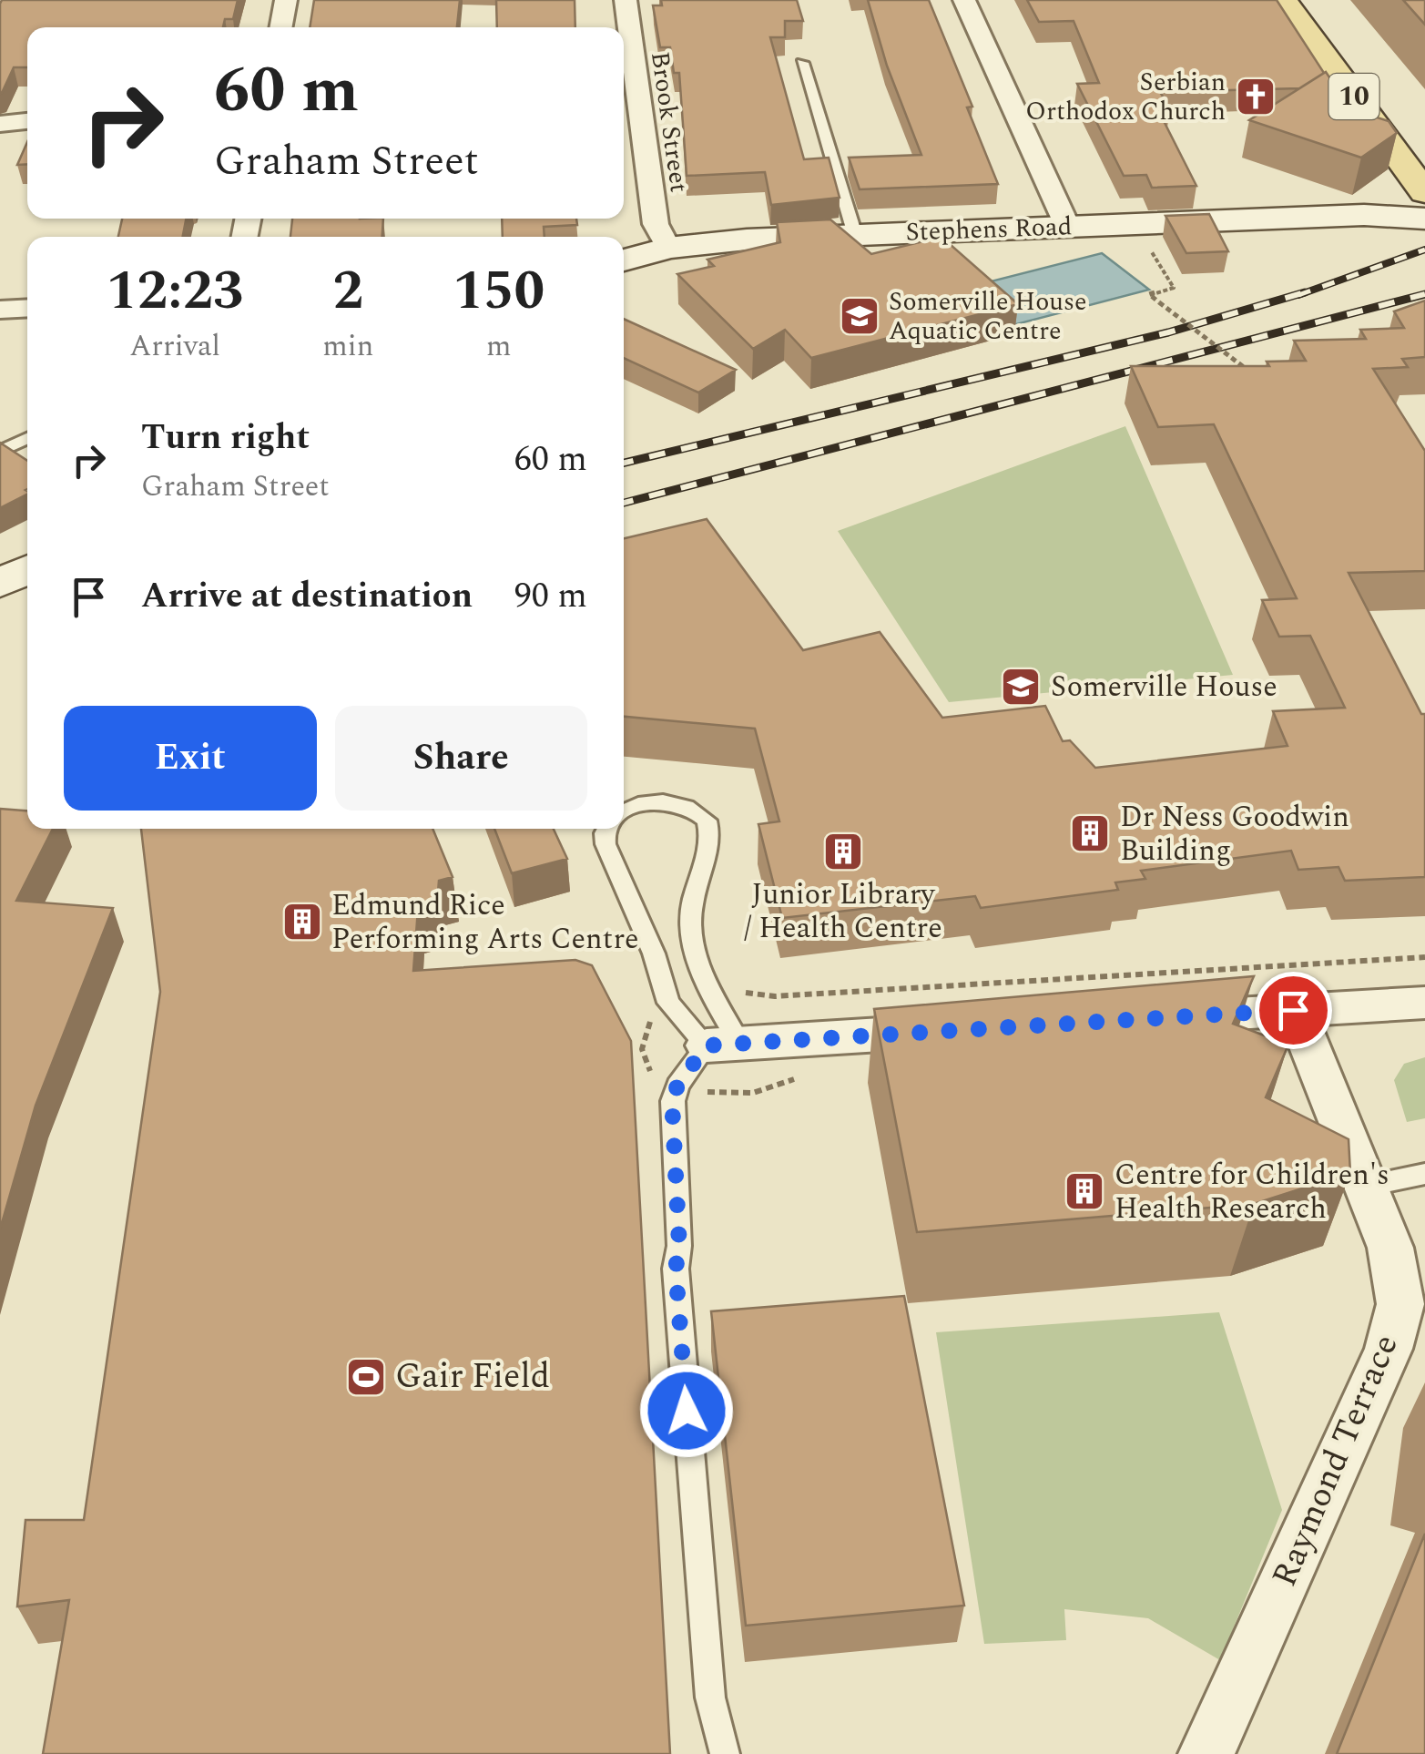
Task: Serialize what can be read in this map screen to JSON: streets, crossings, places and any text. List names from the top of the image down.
{
  "streets": {
    "main road": ["10"],
    "street": ["Brook Street", "Stephens Road", "Raymond Terrace"]
  },
  "crossings": [
    ["10", "Stephens Road"],
    ["Brook Street", "Stephens Road"]
  ],
  "places": {
    "church": ["Serbian Orthodox Church"],
    "school or university": ["Somerville House Aquatic Centre", "Somerville House"],
    "building": [
      "Dr Ness Goodwin Building",
      "Junior Library / Health Centre",
      "Edmund Rice Performing Arts Centre",
      "Centre for Children's Health Research"
    ],
    "sports": ["Gair Field"]
  },
  "page": {
    "turn": ["60 m", "Graham Street"],
    "eta": [
      "12:23",
      "Arrival",
      "2",
      "min",
      "150",
      "m"
    ],
    "list": [
      {
        "name": "Turn right",
        "note": "Graham Street",
        "value": "60 m"
      },
      {
        "name": "Arrive at destination",
        "value": "90 m"
      }
    ],
    "buttons": ["Exit", "Share"]
  }
}
